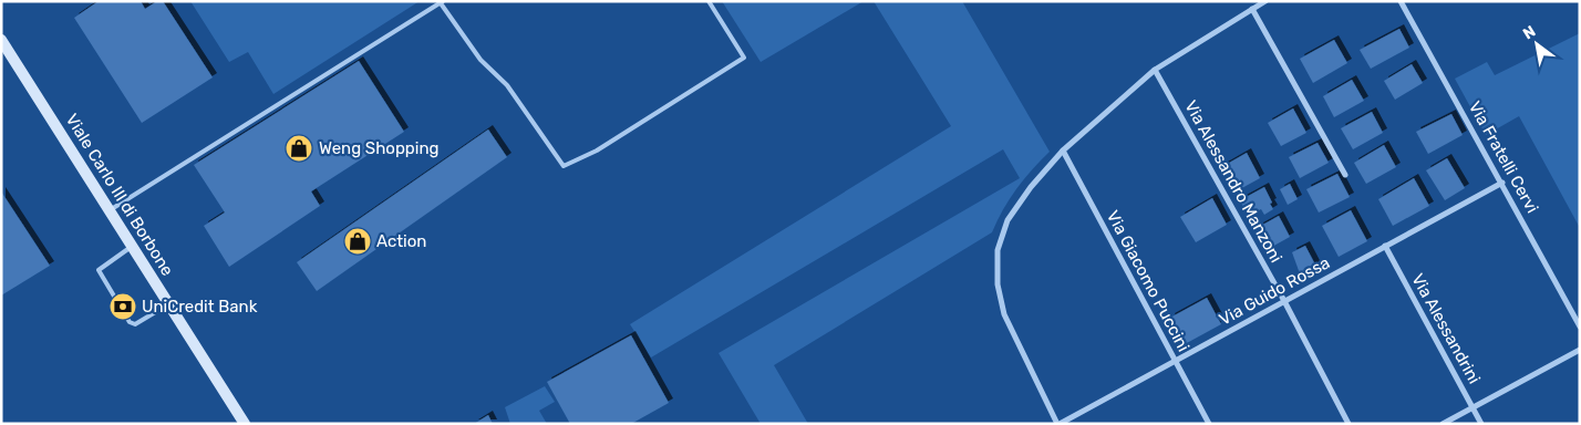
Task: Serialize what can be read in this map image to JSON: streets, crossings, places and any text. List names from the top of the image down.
{
  "streets": {
    "main road": ["Viale Carlo III di Borbone"],
    "street": [
      "Via Fratelli Cervi",
      "Via Alessandro Manzoni",
      "Via Giacomo Puccini",
      "Via Guido Rossa",
      "Via Alessandrini"
    ]
  },
  "crossings": [
    ["Via Fratelli Cervi", "Via Guido Rossa"],
    ["Via Alessandro Manzoni", "Via Guido Rossa"],
    ["Via Giacomo Puccini", "Via Guido Rossa"],
    ["Via Guido Rossa", "Via Alessandrini"]
  ],
  "places": {
    "shop": ["Weng Shopping", "Action"],
    "bank": ["UniCredit Bank"]
  },
  "north": "top left"
}
